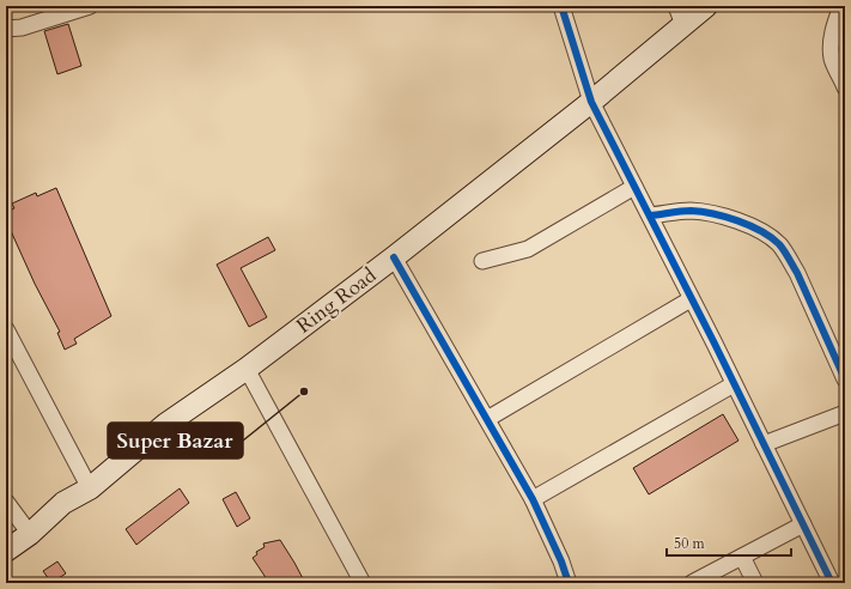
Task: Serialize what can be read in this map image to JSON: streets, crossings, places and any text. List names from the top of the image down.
{
  "streets": {
    "main road": ["Ring Road"]
  },
  "places": ["Super Bazar"],
  "scale_bar": "50 m"
}
